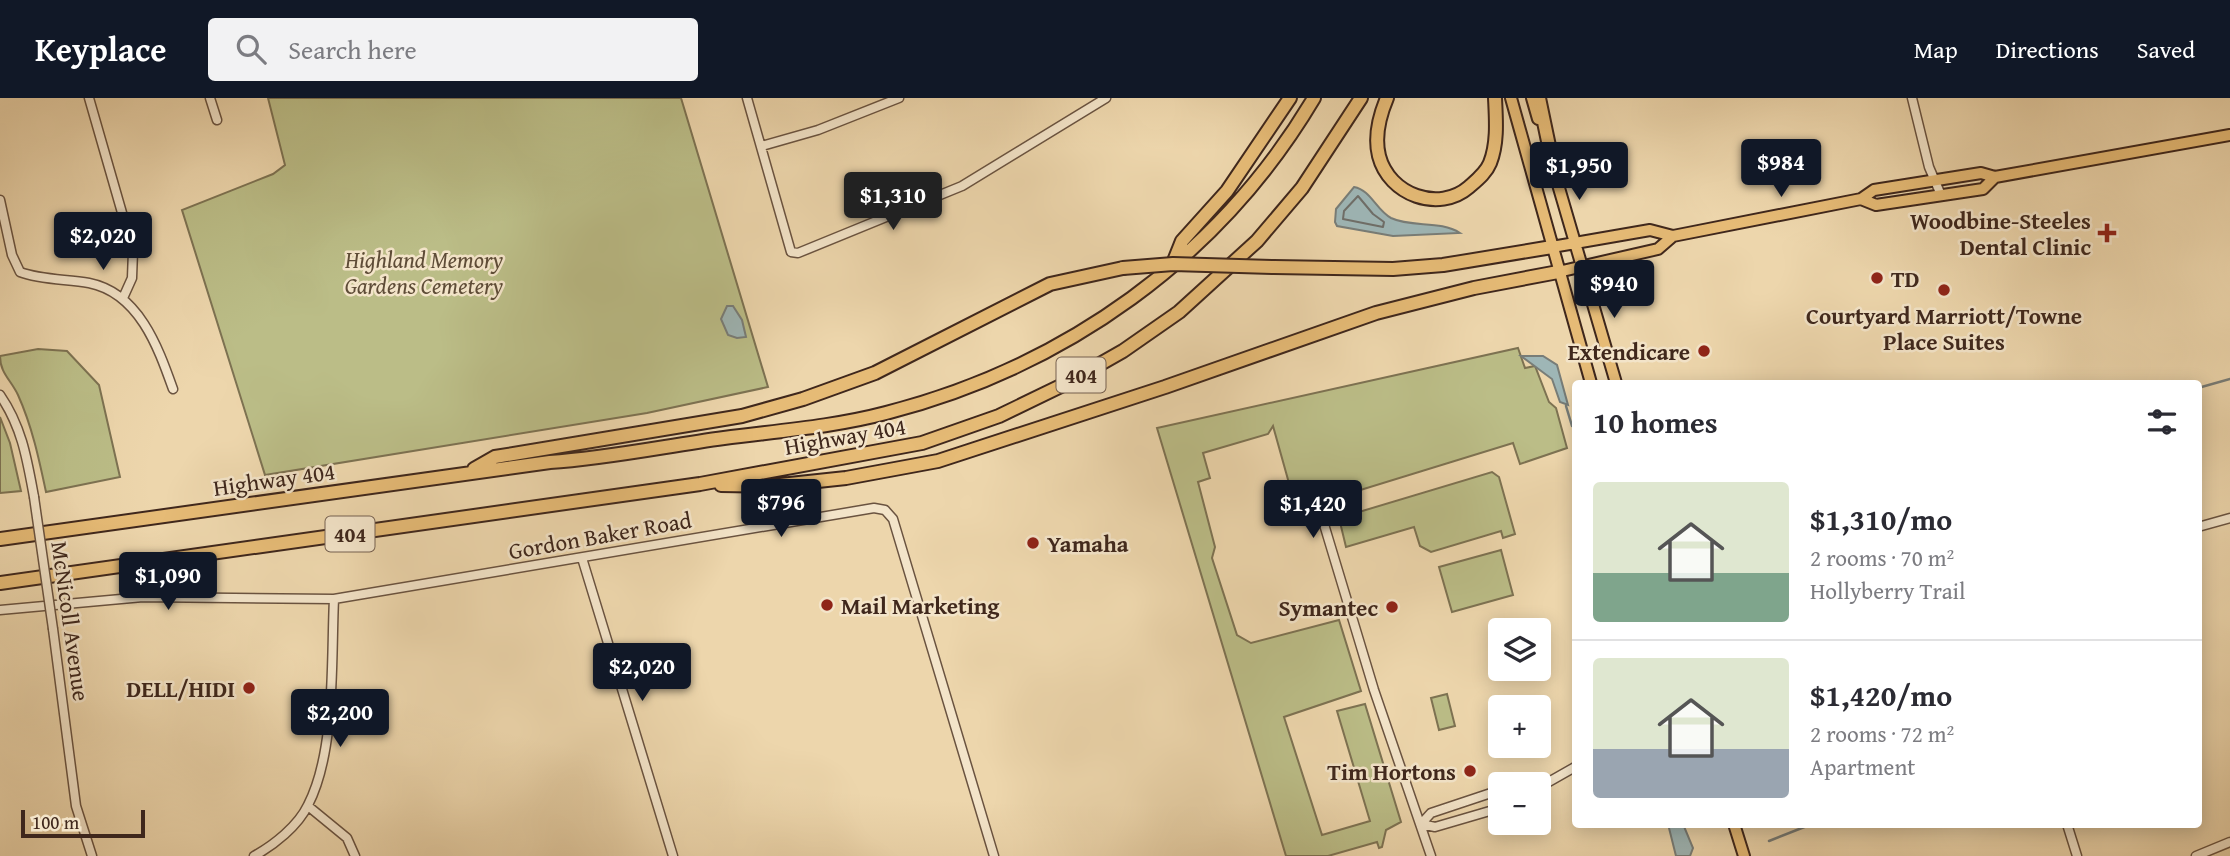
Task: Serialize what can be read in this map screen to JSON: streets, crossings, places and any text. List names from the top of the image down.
{
  "streets": {
    "highway": ["404", "Highway 404"],
    "street": ["Gordon Baker Road", "McNicoll Avenue"]
  },
  "parks": ["Highland Memory Gardens Cemetery"],
  "places": {
    "health": ["Woodbine-Steeles Dental Clinic"],
    "other": [
      "TD",
      "Courtyard Marriott/Towne Place Suites",
      "Extendicare",
      "Yamaha",
      "Mail Marketing",
      "Symantec",
      "DELL/HIDI",
      "Tim Hortons"
    ]
  },
  "scale_bar": "100 m",
  "page": {
    "header": "Keyplace",
    "search": "Search here",
    "nav": ["Map", "Directions", "Saved"],
    "price": [
      "$984",
      "$1,950",
      "$1,310",
      "$2,020",
      "$940",
      "$796",
      "$1,420",
      "$1,090",
      "$2,020",
      "$2,200"
    ],
    "heading": "10 homes",
    "list": [
      {
        "name": "$1,310/mo",
        "note": "2 rooms · 70 m² · Hollyberry Trail"
      },
      {
        "name": "$1,420/mo",
        "note": "2 rooms · 72 m² · Apartment"
      }
    ],
    "map_buttons": ["+", "−"],
    "scale": "100 m"
  }
}
